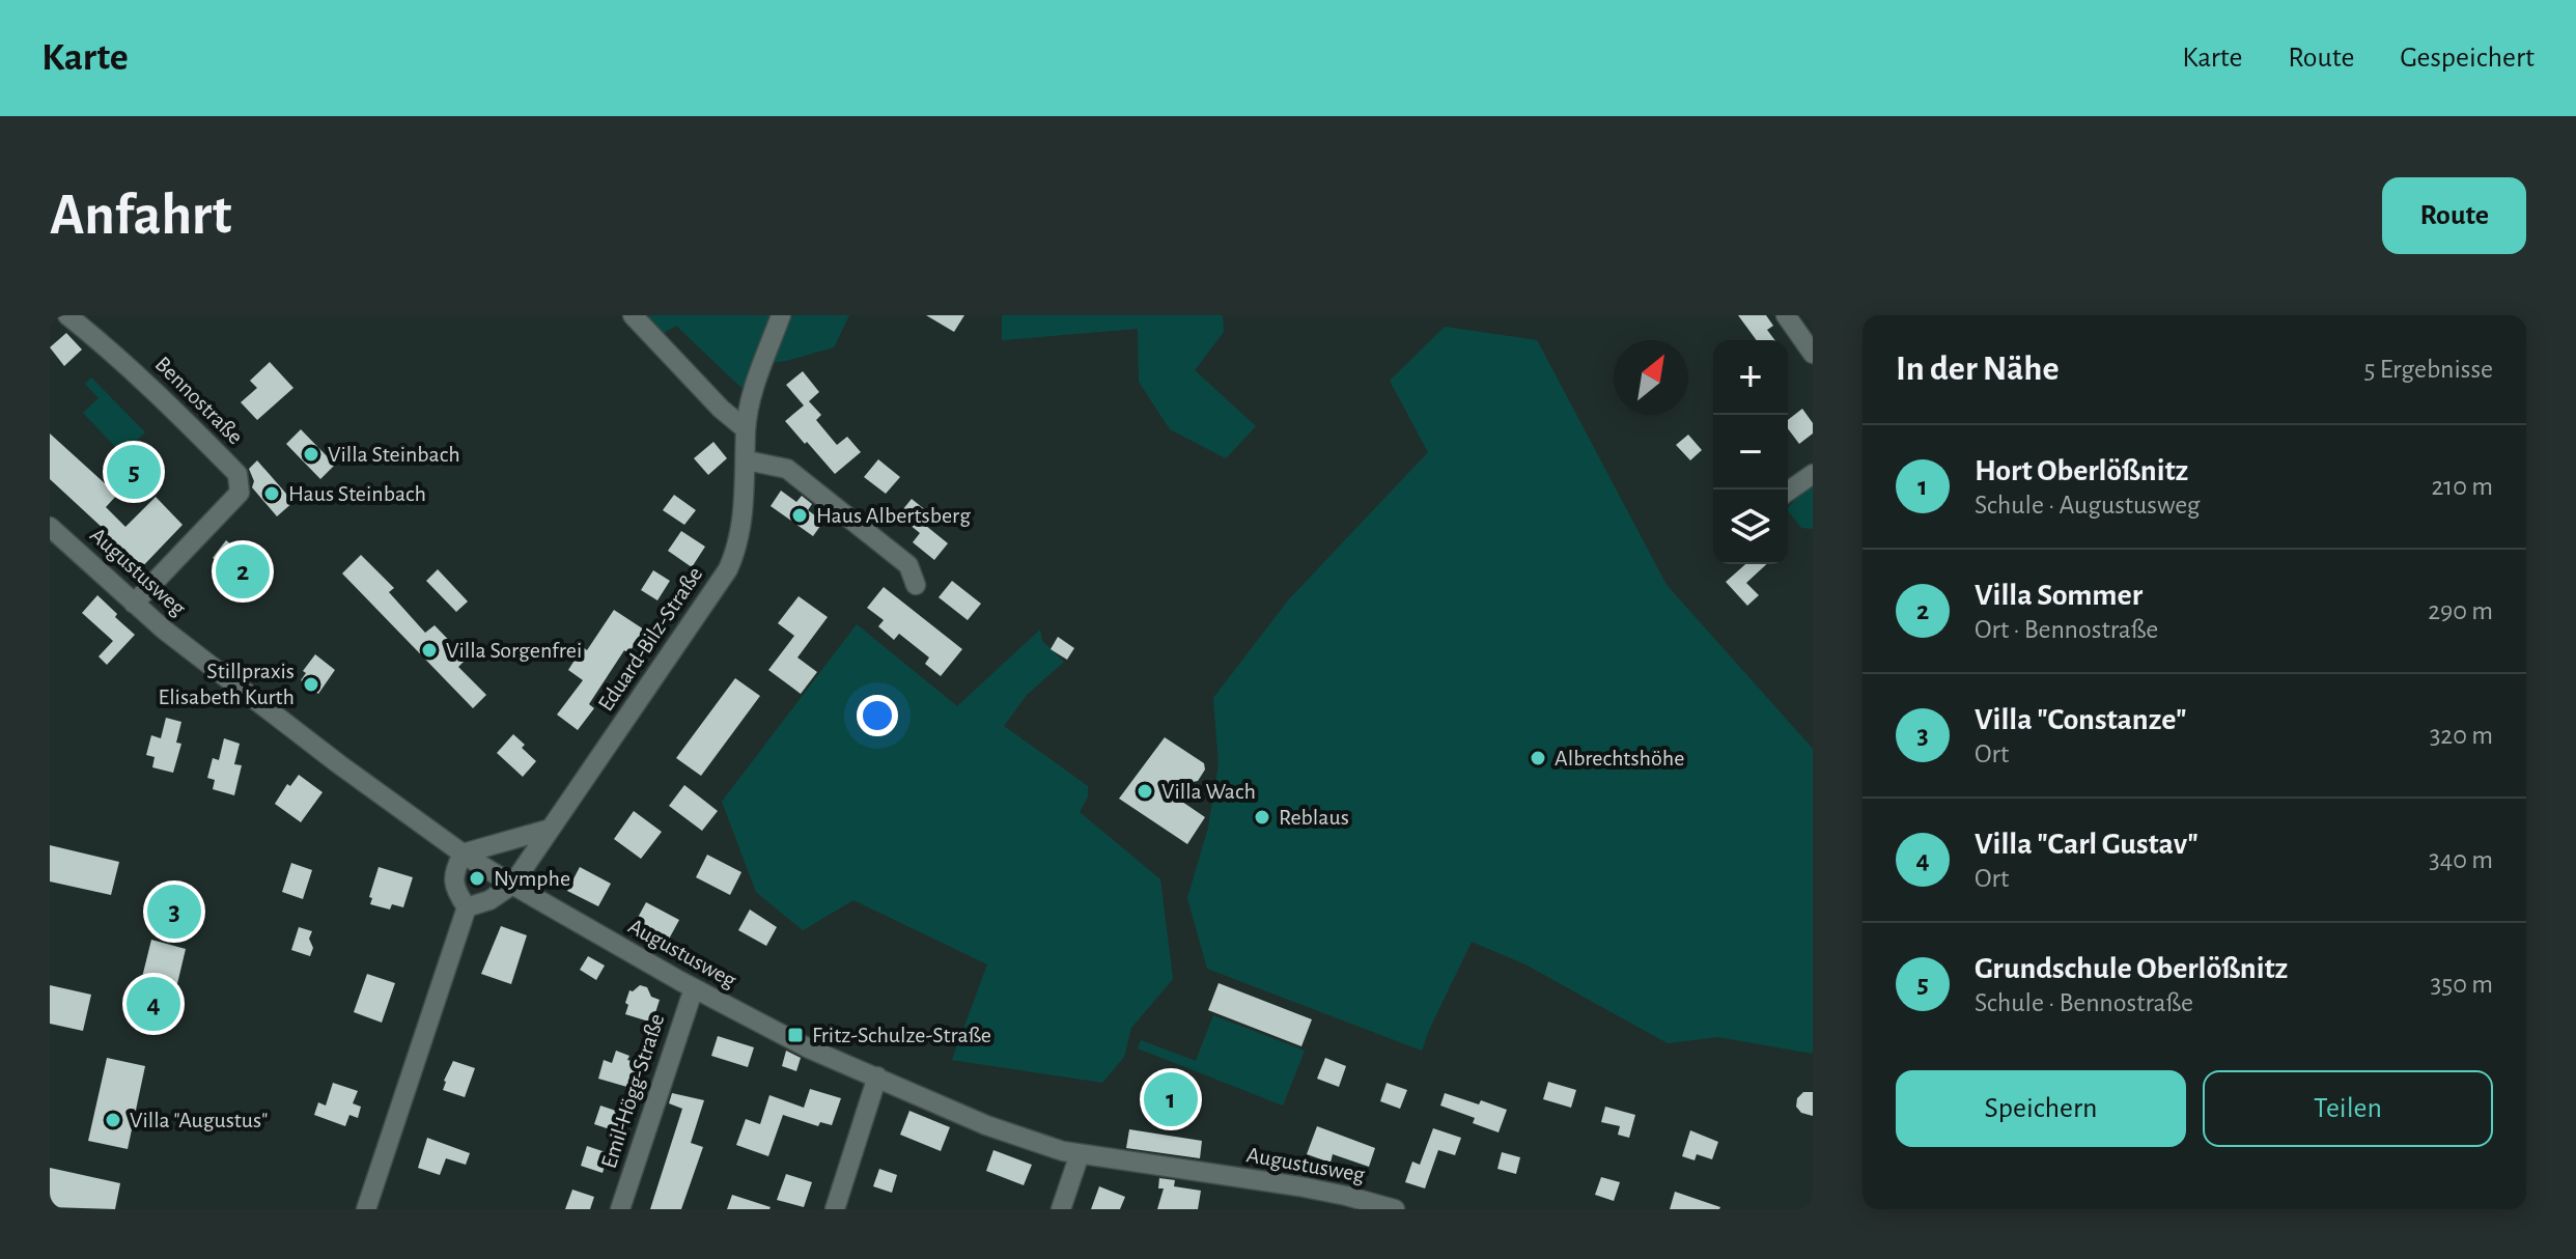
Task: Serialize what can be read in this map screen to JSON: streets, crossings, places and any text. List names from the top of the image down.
{
  "streets": {
    "street": [
      "Bennostraße",
      "Augustusweg",
      "Eduard-Bilz-Straße",
      "Emil-Högg-Straße"
    ]
  },
  "crossings": [
    ["Bennostraße", "Augustusweg"],
    ["Augustusweg", "Eduard-Bilz-Straße"],
    ["Augustusweg", "Emil-Högg-Straße"]
  ],
  "places": {
    "other": [
      "Villa Steinbach",
      "Haus Steinbach",
      "Haus Albertsberg",
      "Villa Sorgenfrei",
      "Stillpraxis Elisabeth Kurth",
      "Albrechtshöhe",
      "Villa Wach",
      "Reblaus",
      "Nymphe",
      "Villa \"Augustus\""
    ],
    "transit": ["Fritz-Schulze-Straße"]
  },
  "north": "top right",
  "page": {
    "header": "Karte",
    "nav": ["Karte", "Route", "Gespeichert"],
    "buttons": [
      "Route",
      ["Speichern", "Teilen"]
    ],
    "title": "Anfahrt",
    "heading": ["In der Nähe", "5 Ergebnisse"],
    "map_buttons": ["+", "−"],
    "list": [
      {
        "mark": "1",
        "name": "Hort Oberlößnitz",
        "note": "Schule · Augustusweg",
        "value": "210 m"
      },
      {
        "mark": "2",
        "name": "Villa Sommer",
        "note": "Ort · Bennostraße",
        "value": "290 m"
      },
      {
        "mark": "3",
        "name": "Villa \"Constanze\"",
        "note": "Ort",
        "value": "320 m"
      },
      {
        "mark": "4",
        "name": "Villa \"Carl Gustav\"",
        "note": "Ort",
        "value": "340 m"
      },
      {
        "mark": "5",
        "name": "Grundschule Oberlößnitz",
        "note": "Schule · Bennostraße",
        "value": "350 m"
      }
    ],
    "pins": [
      "5",
      "2",
      "3",
      "4",
      "1"
    ]
  }
}
